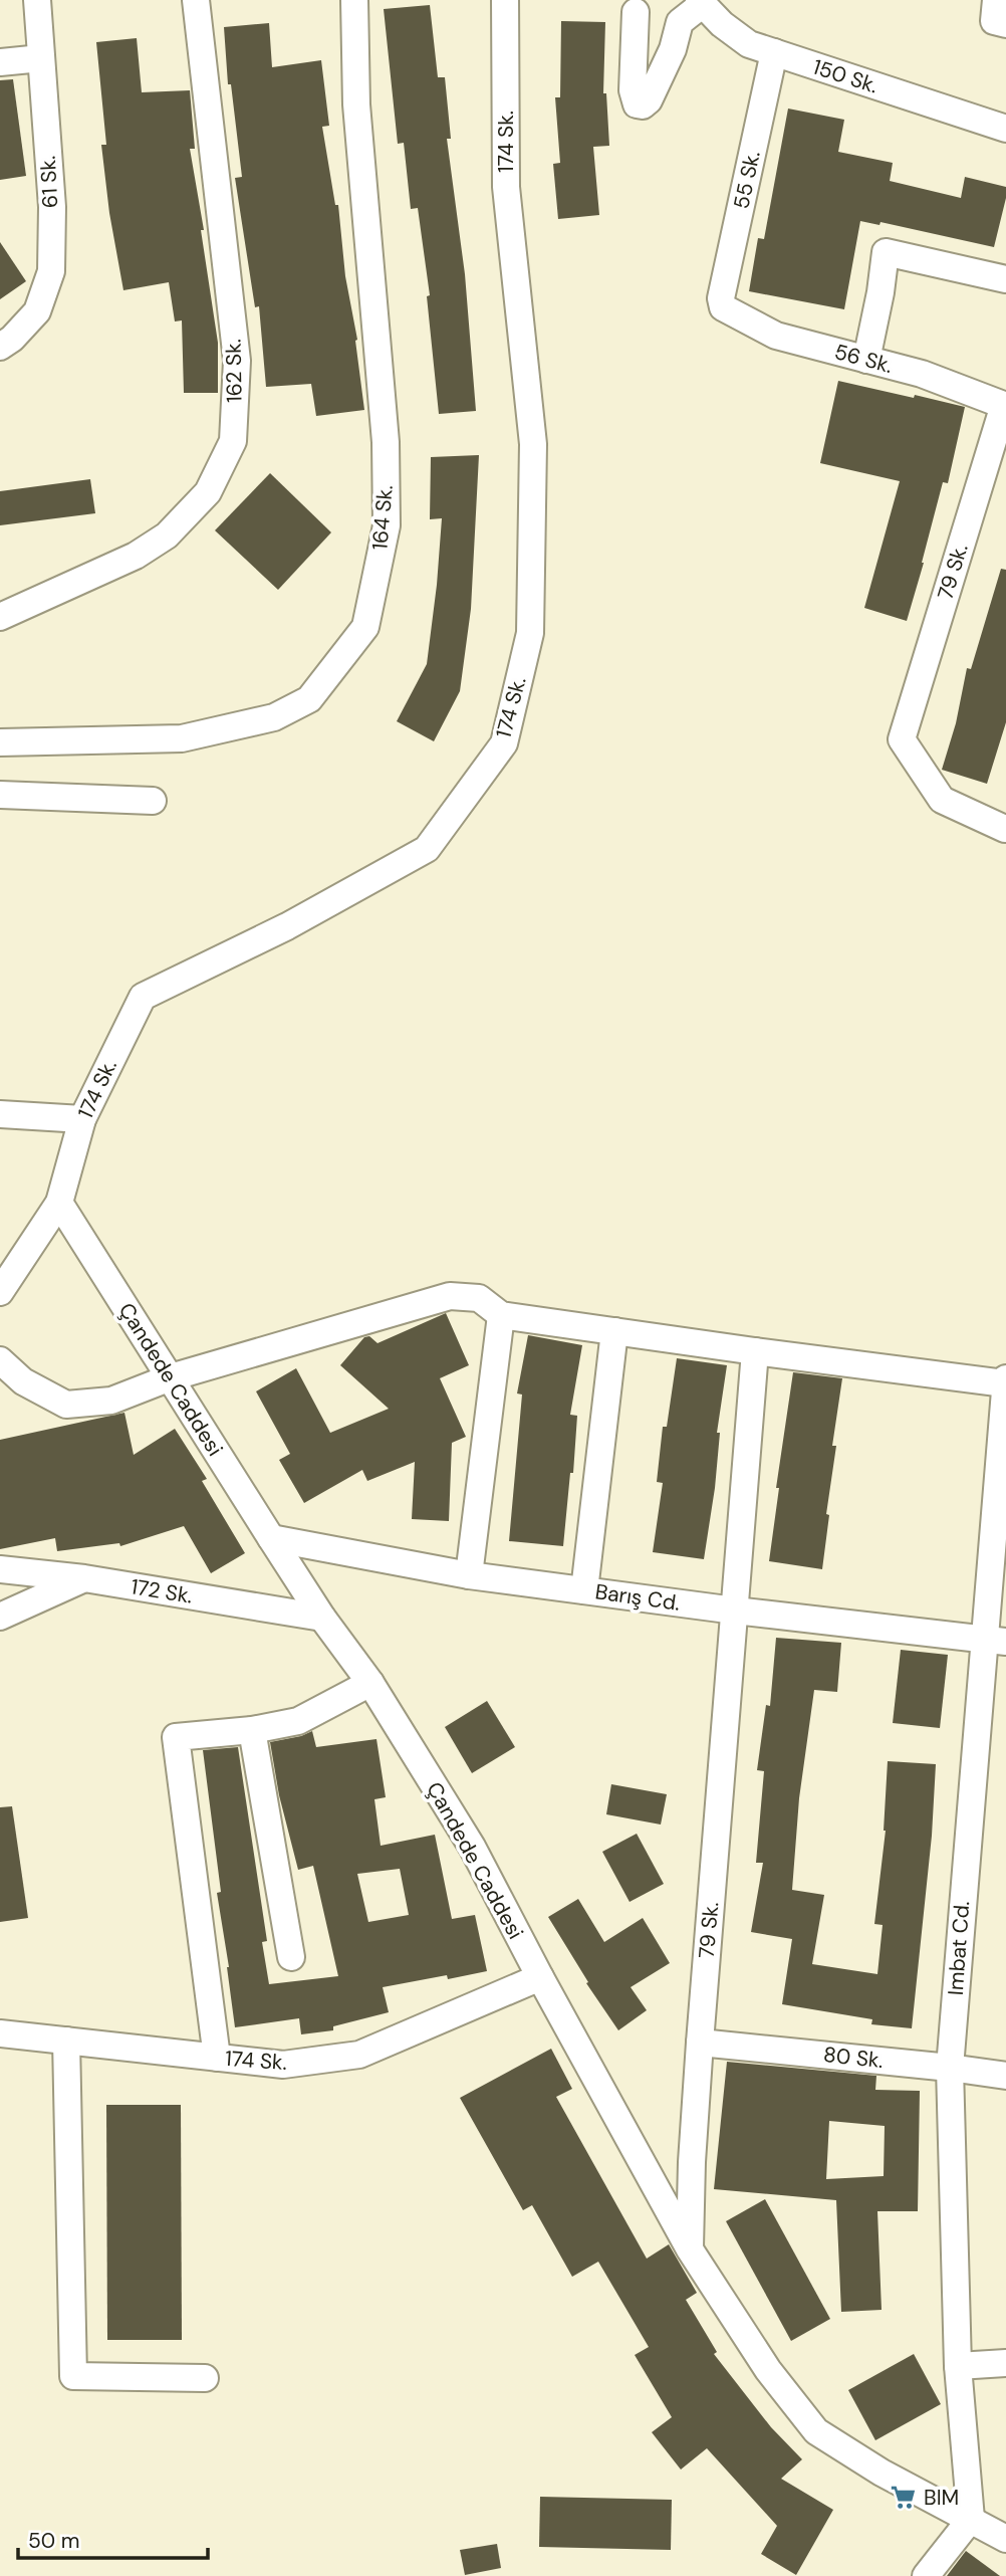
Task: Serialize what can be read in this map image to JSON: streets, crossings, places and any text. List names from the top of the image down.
{
  "streets": {
    "street": [
      "150 Sk.",
      "174 Sk.",
      "55 Sk.",
      "61 Sk.",
      "56 Sk.",
      "162 Sk.",
      "164 Sk.",
      "79 Sk.",
      "Çandede Caddesi",
      "172 Sk.",
      "Barış Cd.",
      "Imbat Cd.",
      "80 Sk."
    ]
  },
  "crossings": [
    ["150 Sk.", "55 Sk."],
    ["174 Sk.", "Çandede Caddesi"],
    ["55 Sk.", "56 Sk."],
    ["56 Sk.", "79 Sk."],
    ["79 Sk.", "Çandede Caddesi"],
    ["79 Sk.", "Barış Cd."],
    ["79 Sk.", "80 Sk."],
    ["Çandede Caddesi", "172 Sk."],
    ["Çandede Caddesi", "Barış Cd."],
    ["Çandede Caddesi", "Imbat Cd."],
    ["Barış Cd.", "Imbat Cd."],
    ["Imbat Cd.", "80 Sk."]
  ],
  "places": {
    "supermarket": ["BIM"]
  },
  "scale_bar": "50 m"
}
